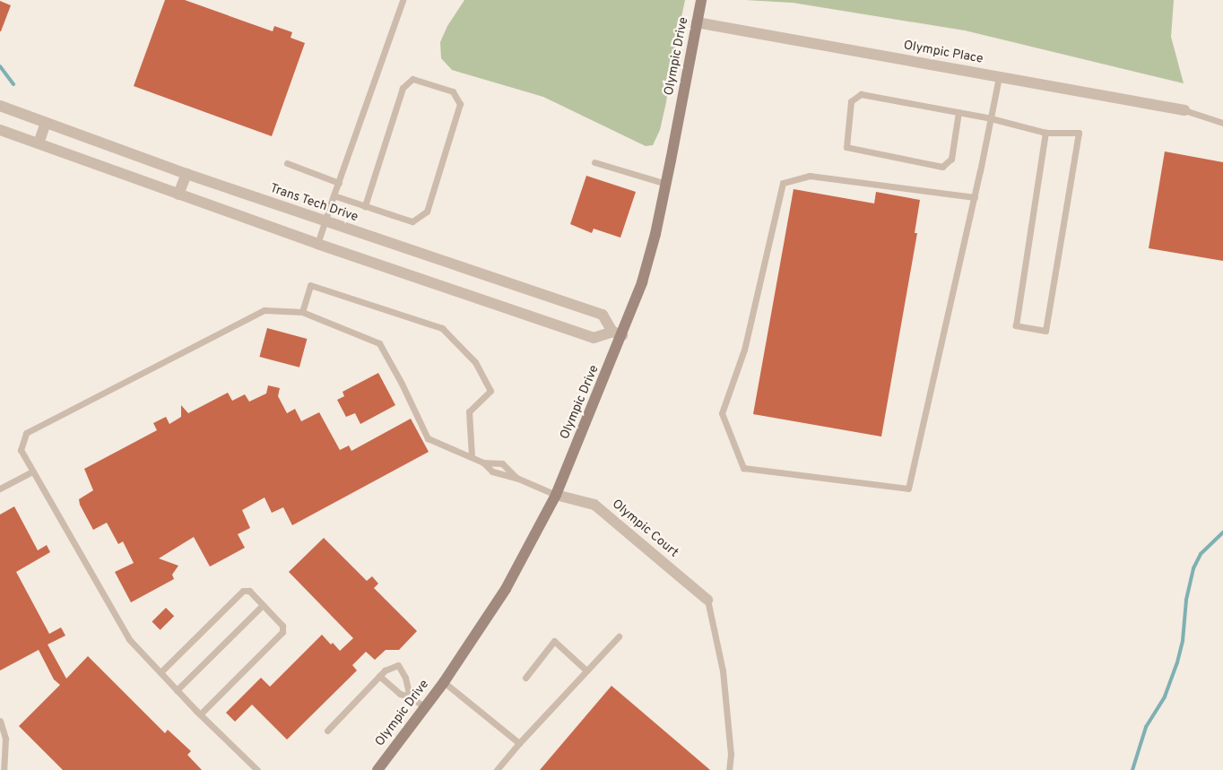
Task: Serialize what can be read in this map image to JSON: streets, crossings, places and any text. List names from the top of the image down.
{
  "streets": {
    "street": [
      "Olympic Place",
      "Olympic Drive",
      "Trans Tech Drive",
      "Olympic Court"
    ]
  },
  "crossings": [
    ["Olympic Place", "Olympic Drive"],
    ["Olympic Drive", "Trans Tech Drive"],
    ["Olympic Drive", "Olympic Court"]
  ]
}
